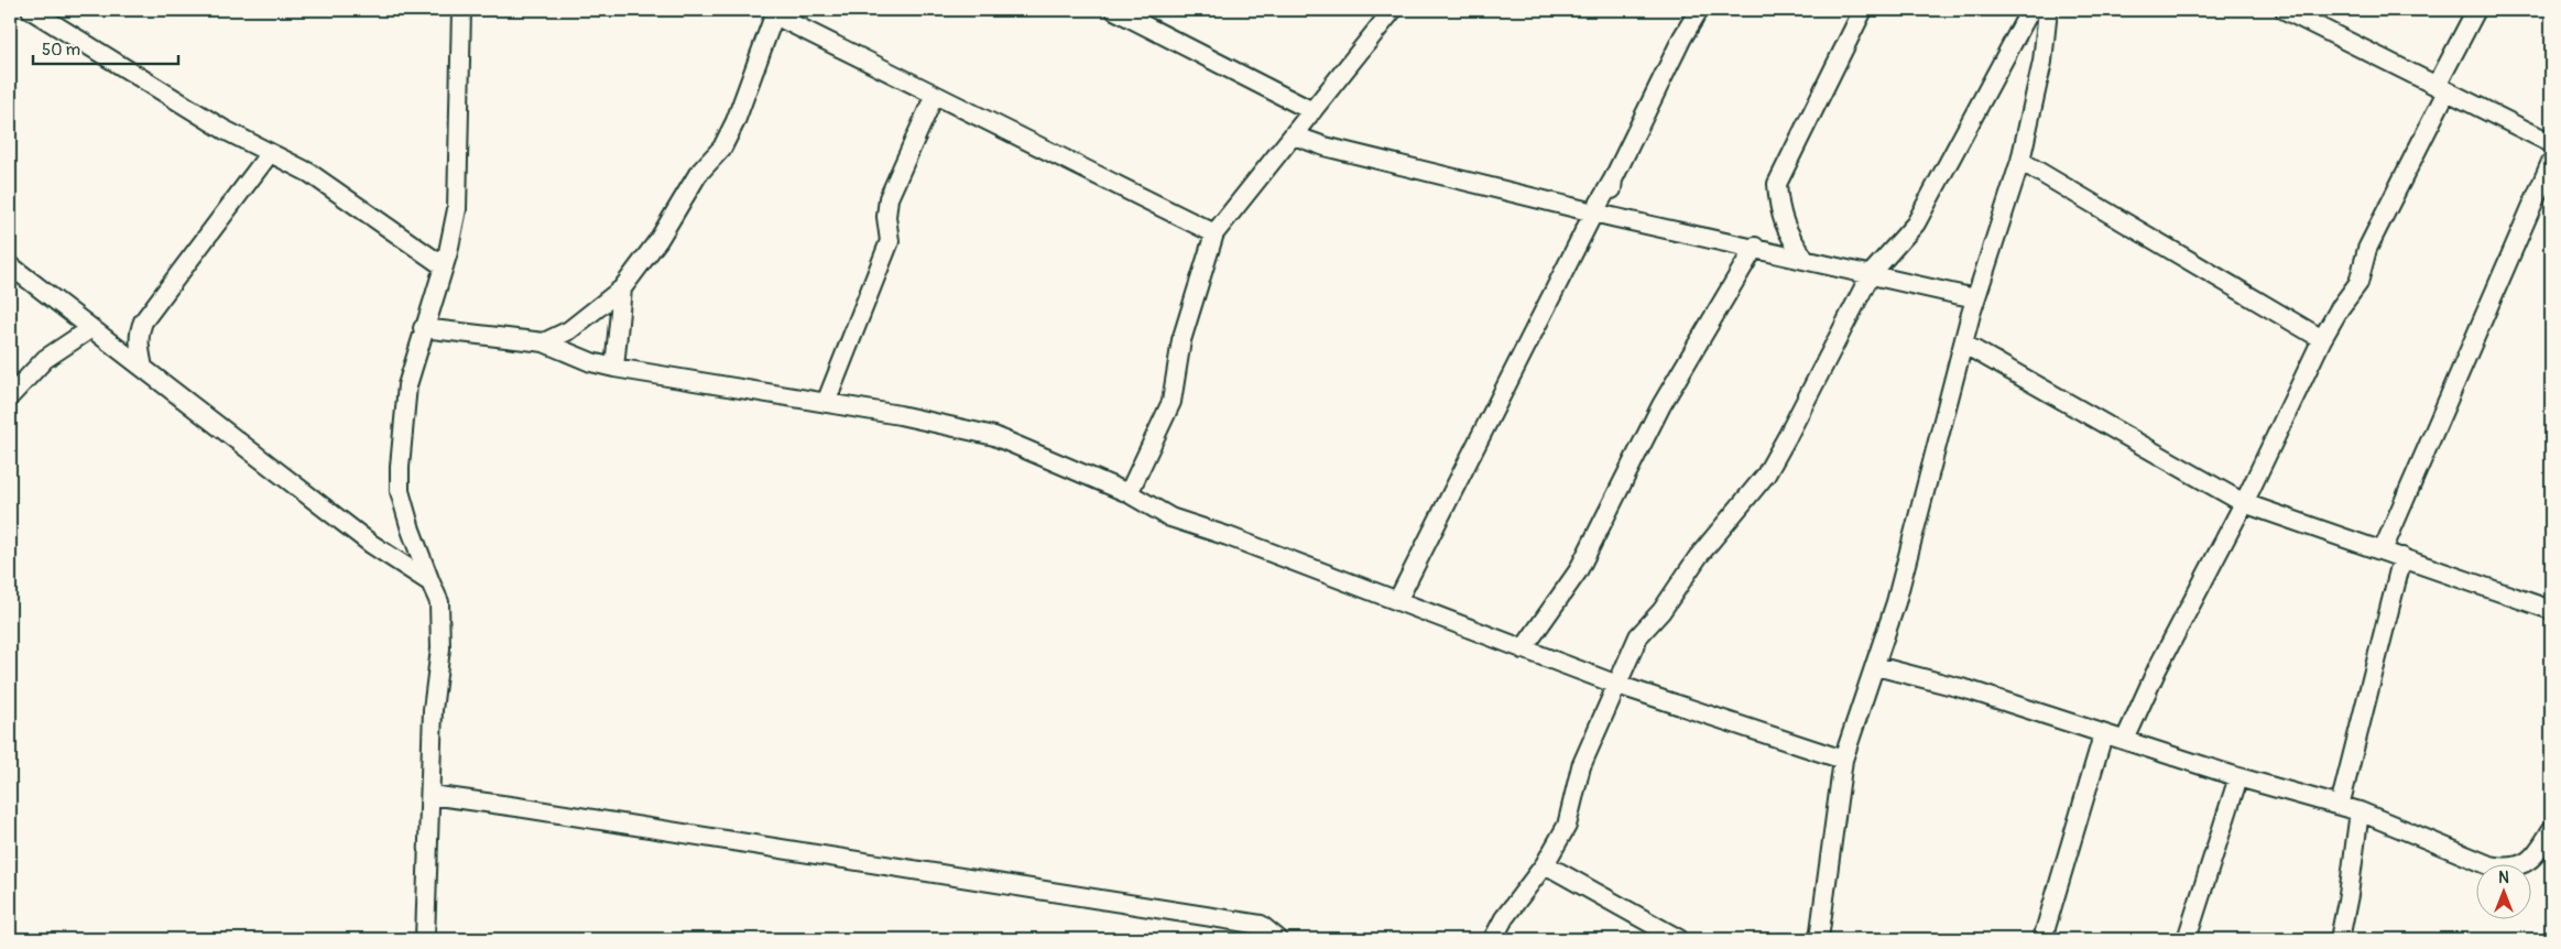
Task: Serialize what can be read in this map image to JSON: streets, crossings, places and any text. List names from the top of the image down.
{
  "scale_bar": "50 m",
  "north": "top"
}
